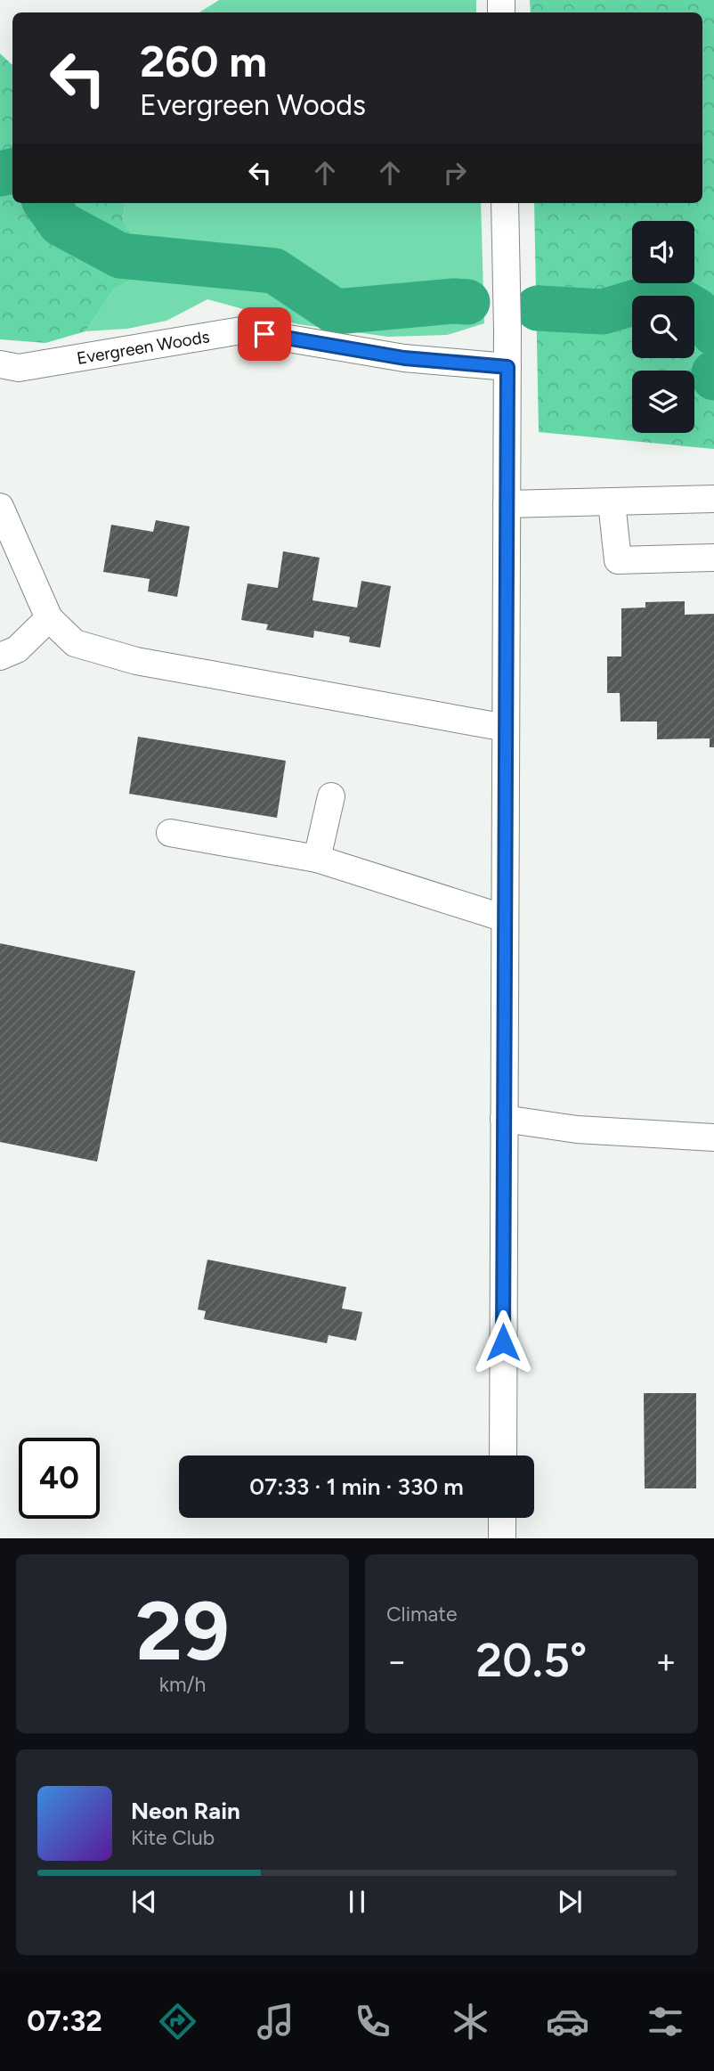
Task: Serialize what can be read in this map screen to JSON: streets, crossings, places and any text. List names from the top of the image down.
{
  "streets": {
    "street": ["Evergreen Woods"]
  },
  "page": {
    "turn": ["260 m", "Evergreen Woods"],
    "limit": "40",
    "trip": "07:33 · 1 min · 330 m",
    "tile": [
      ["29", "km/h"],
      "Climate"
    ],
    "heat": ["−", "20.5°", "+"],
    "song": ["Neon Rain", "Kite Club"],
    "tabs": "07:32"
  }
}
